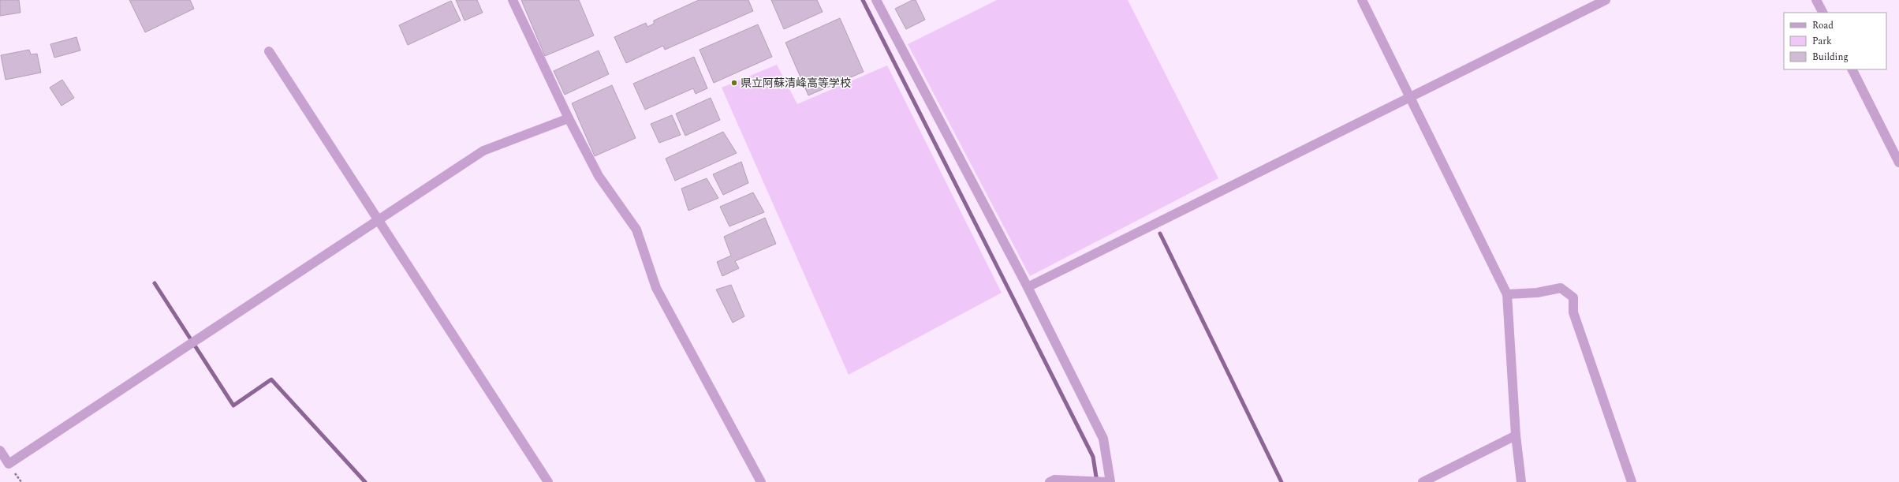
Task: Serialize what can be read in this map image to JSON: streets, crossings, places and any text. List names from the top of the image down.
{
  "places": ["県立阿蘇清峰高等学校"],
  "legend": ["Road", "Park", "Building"]
}
